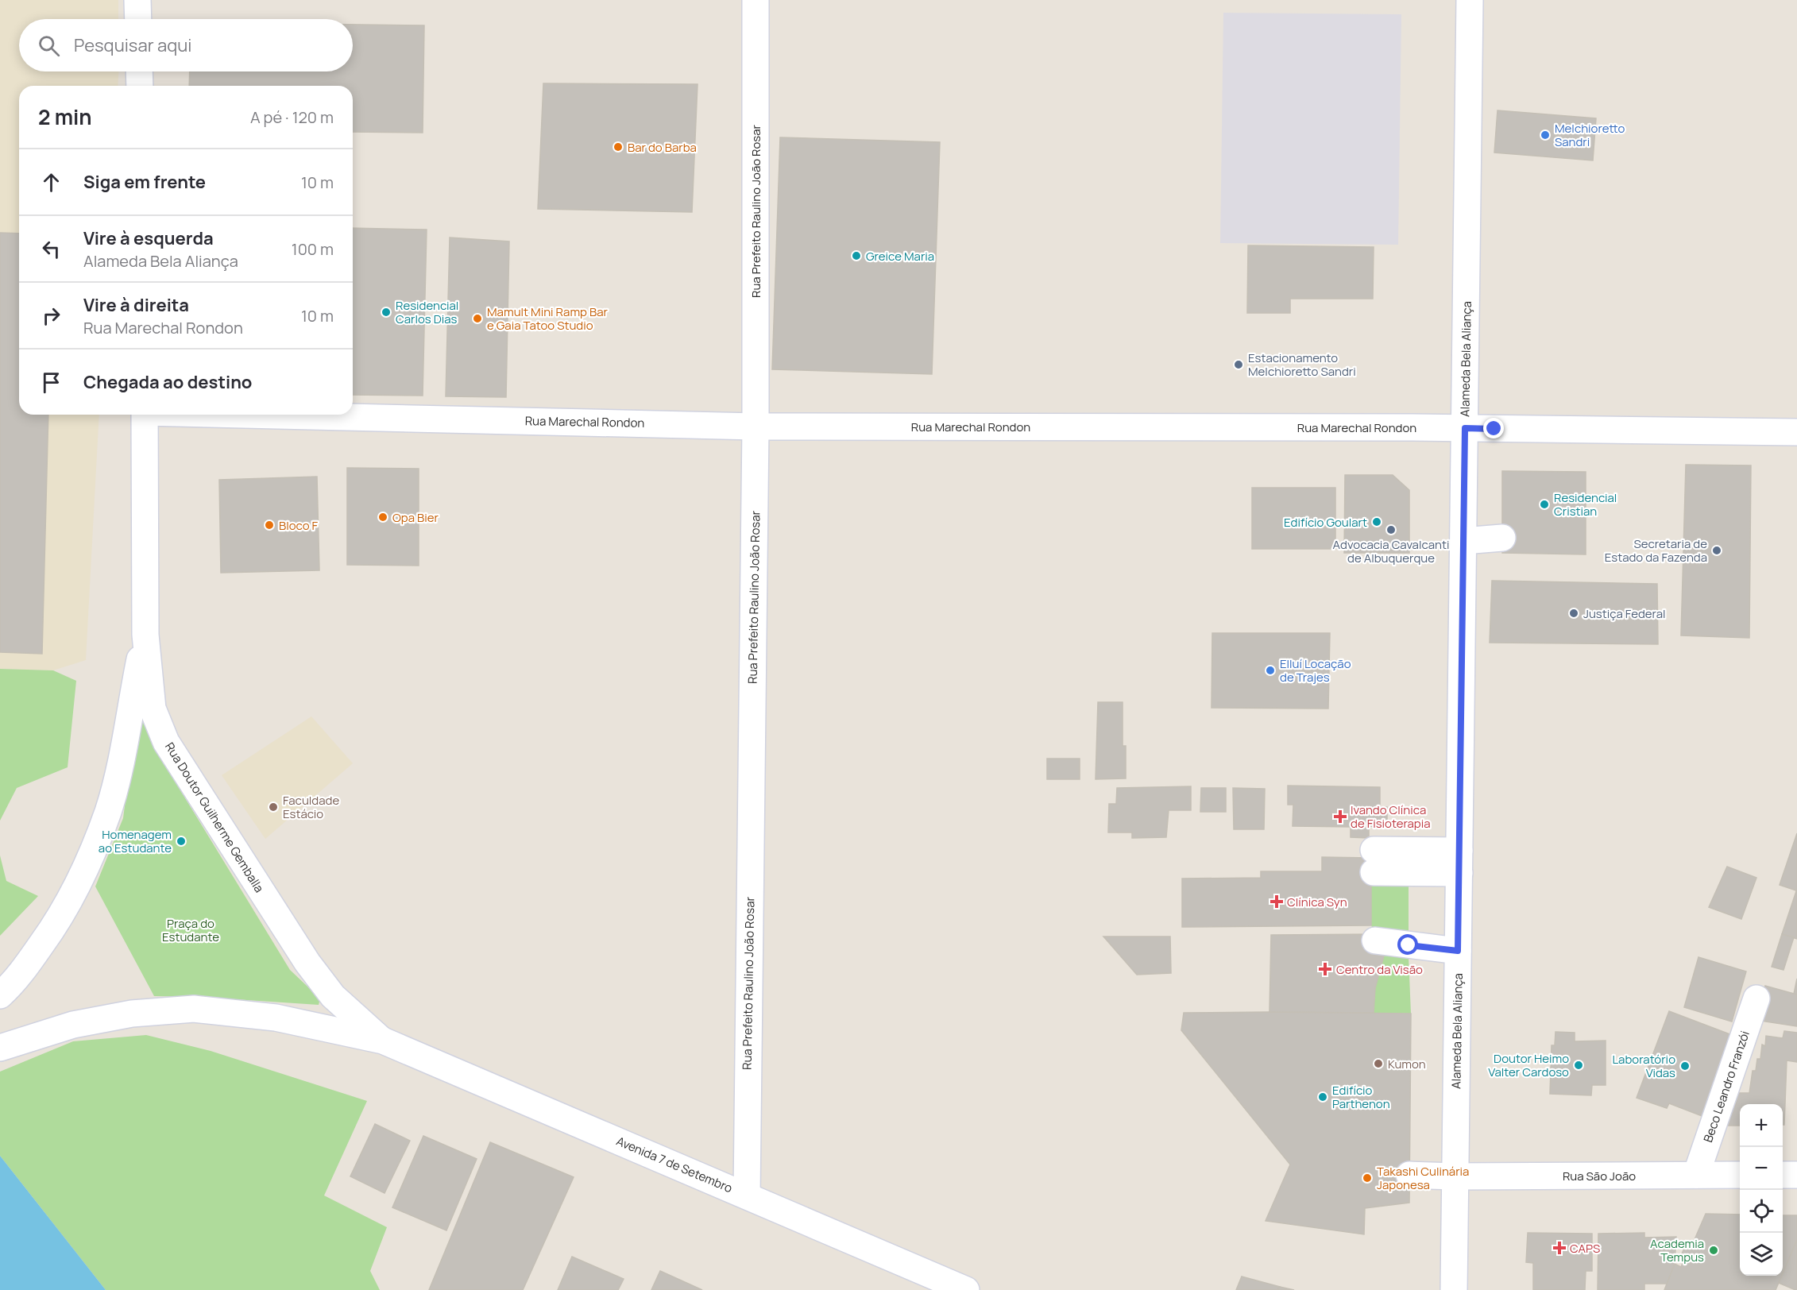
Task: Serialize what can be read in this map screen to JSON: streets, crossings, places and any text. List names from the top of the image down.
{
  "streets": {
    "street": [
      "Rua Prefeito Raulino João Rosar",
      "Alameda Bela Aliança",
      "Rua Marechal Rondon",
      "Rua Doutor Guilherme Gemballa",
      "Beco Leandro Franzói",
      "Avenida 7 de Setembro",
      "Rua São João"
    ]
  },
  "crossings": [
    ["Rua Prefeito Raulino João Rosar", "Rua Marechal Rondon"],
    ["Rua Prefeito Raulino João Rosar", "Avenida 7 de Setembro"],
    ["Alameda Bela Aliança", "Rua Marechal Rondon"],
    ["Alameda Bela Aliança", "Rua São João"],
    ["Rua Doutor Guilherme Gemballa", "Avenida 7 de Setembro"],
    ["Beco Leandro Franzói", "Rua São João"]
  ],
  "parks": ["Praça do Estudante"],
  "places": {
    "other": [
      "Melchioretto Sandri",
      "Bar do Barba",
      "Greice Maria",
      "Residencial Carlos Dias",
      "Mamult Mini Ramp Bar e Gaia Tatoo Studio",
      "Estacionamento Melchioretto Sandri",
      "Residencial Cristian",
      "Opa Bier",
      "Edifício Goulart",
      "Bloco F",
      "Advocacia Cavalcanti de Albuquerque",
      "Secretaria de Estado da Fazenda",
      "Justiça Federal",
      "Elluí Locação de Trajes",
      "Faculdade Estácio",
      "Homenagem ao Estudante",
      "Kumon",
      "Doutor Heimo Valter Cardoso",
      "Laboratório Vidas",
      "Edifício Parthenon",
      "Takashi Culinária Japonesa",
      "Academia Tempus"
    ],
    "health": [
      "Ivando Clínica de Fisioterapia",
      "Clínica Syn",
      "Centro da Visão",
      "CAPS"
    ]
  },
  "page": {
    "search": "Pesquisar aqui",
    "heading": ["2 min", "A pé · 120 m"],
    "list": [
      ["Siga em frente", "10 m"],
      ["Vire à esquerda", "Alameda Bela Aliança", "100 m"],
      ["Vire à direita", "Rua Marechal Rondon", "10 m"],
      "Chegada ao destino"
    ],
    "map_buttons": ["+", "−"]
  }
}
